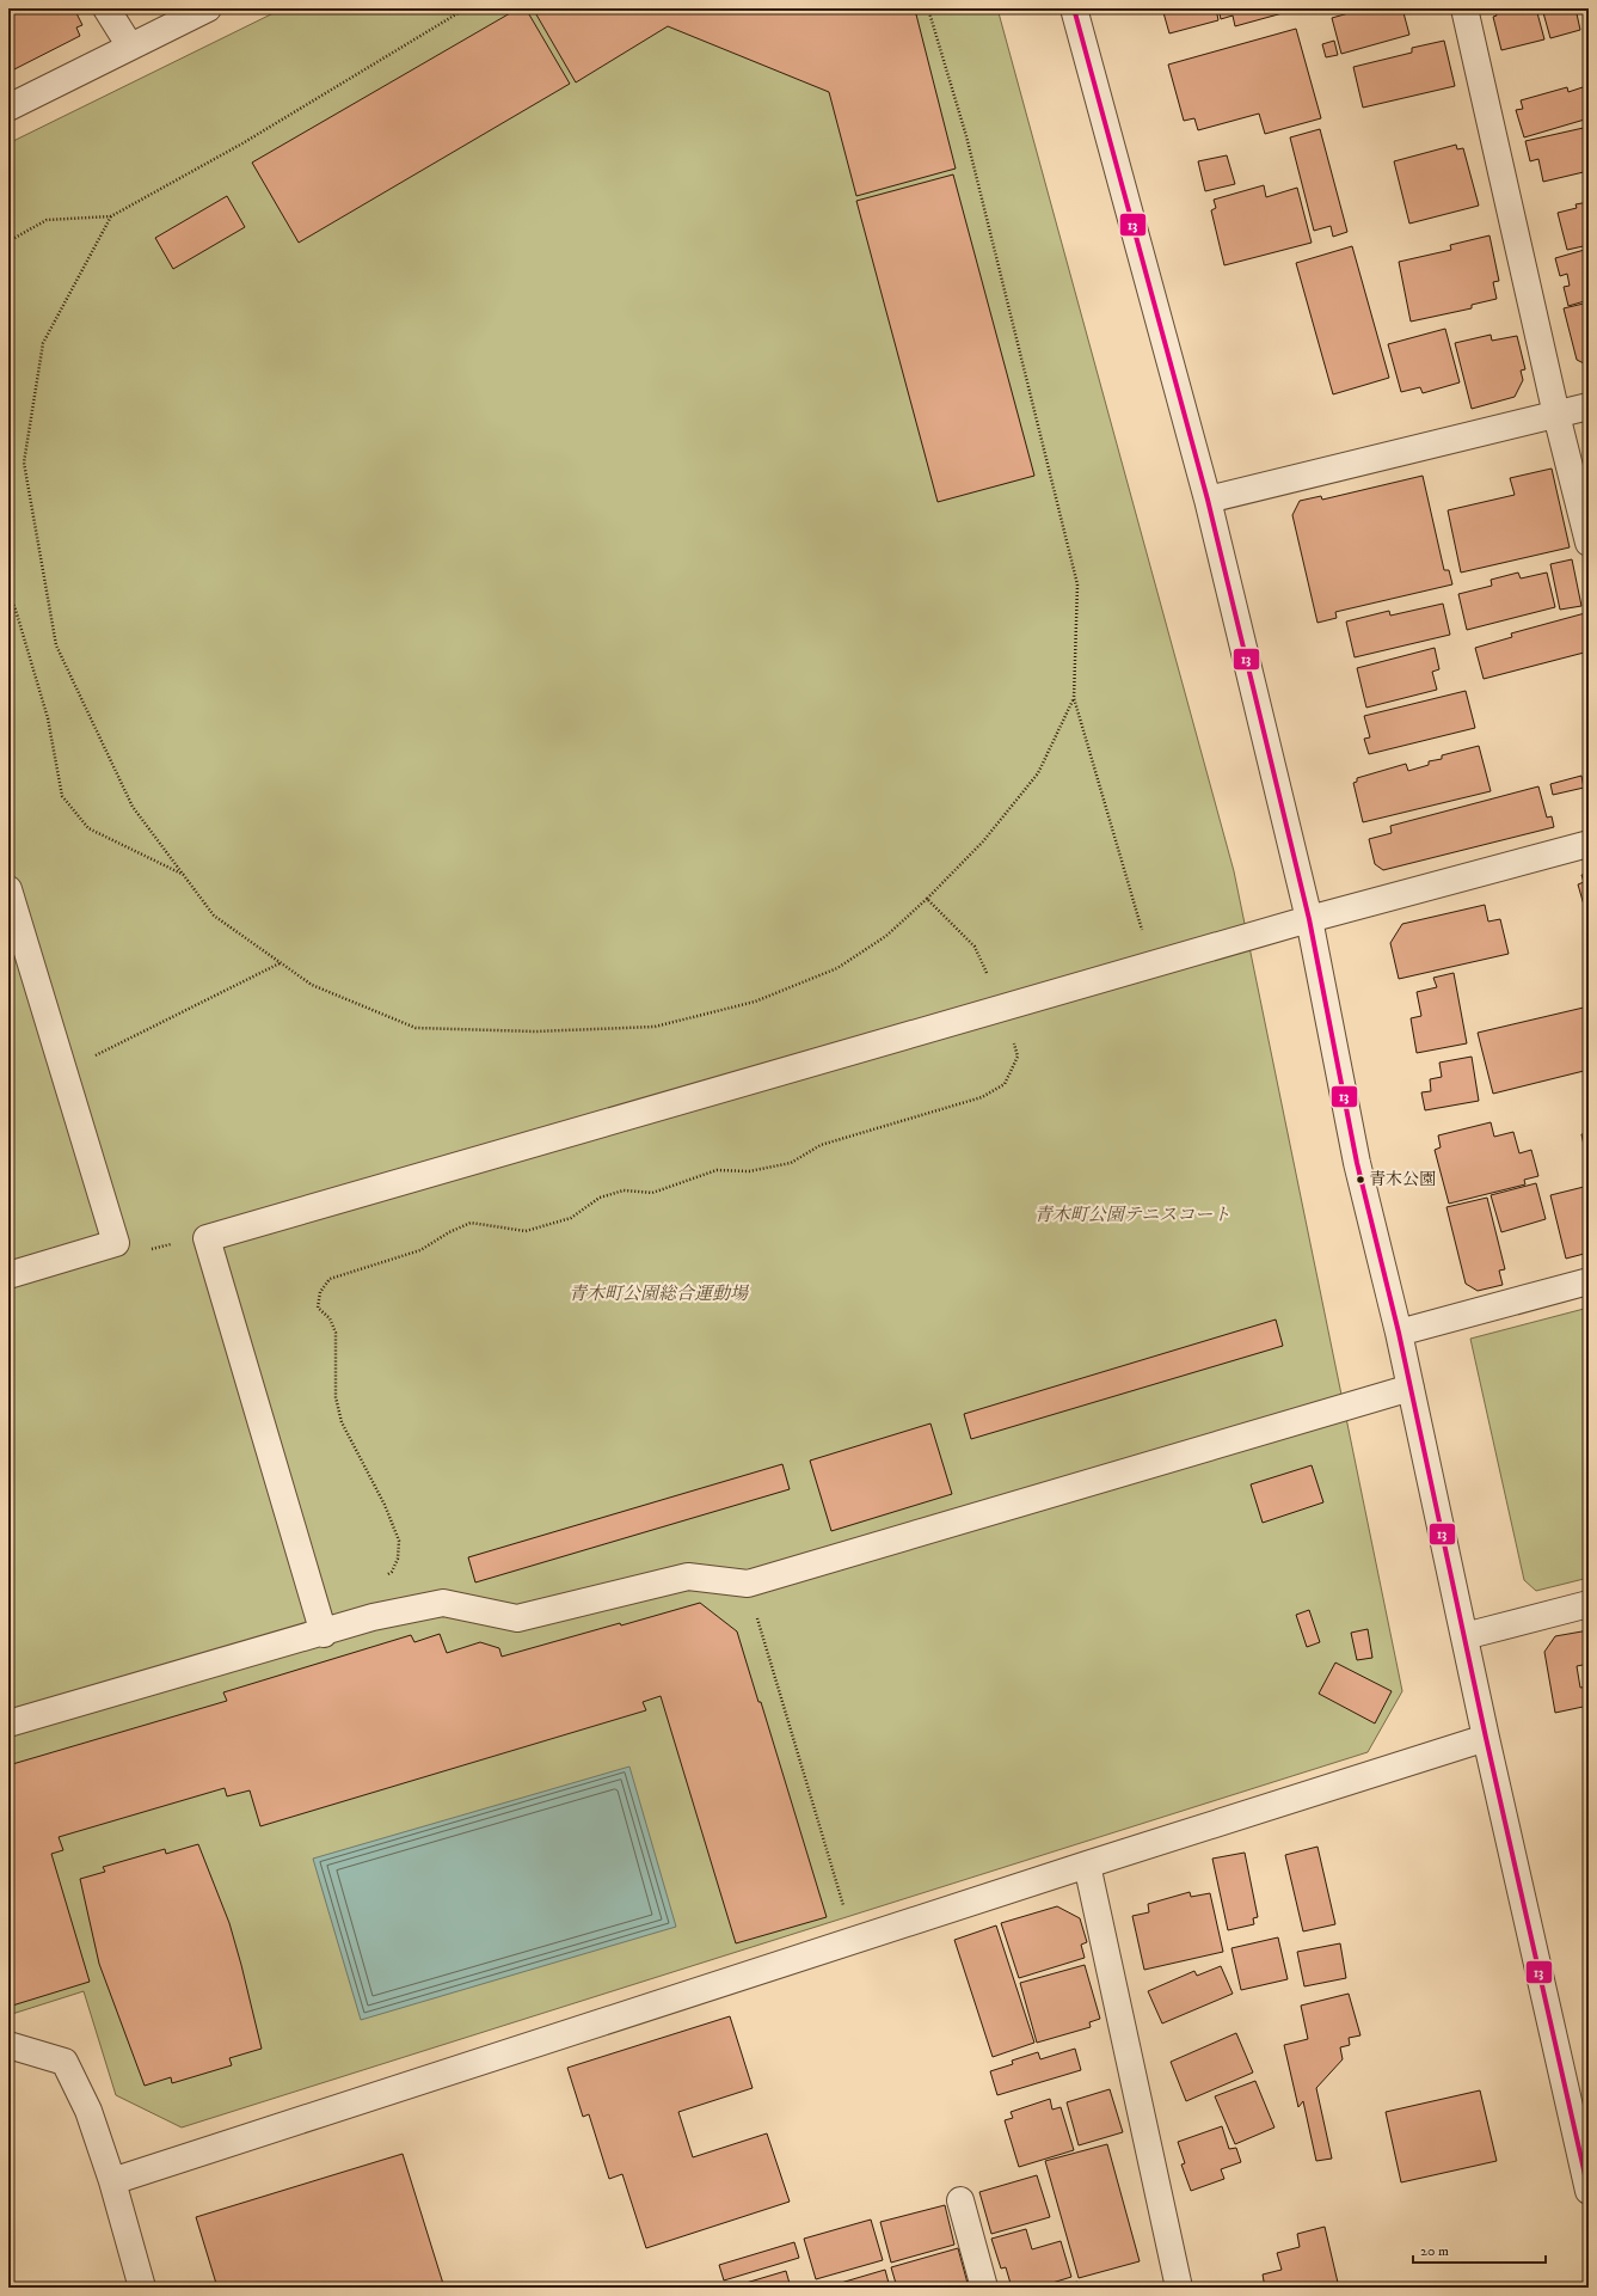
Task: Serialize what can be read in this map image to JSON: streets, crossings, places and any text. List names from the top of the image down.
{
  "parks": ["青木町公園テニスコート", "青木町公園総合運動場"],
  "places": ["青木公園"],
  "lines": ["transit line 13"],
  "scale_bar": "20 m"
}
